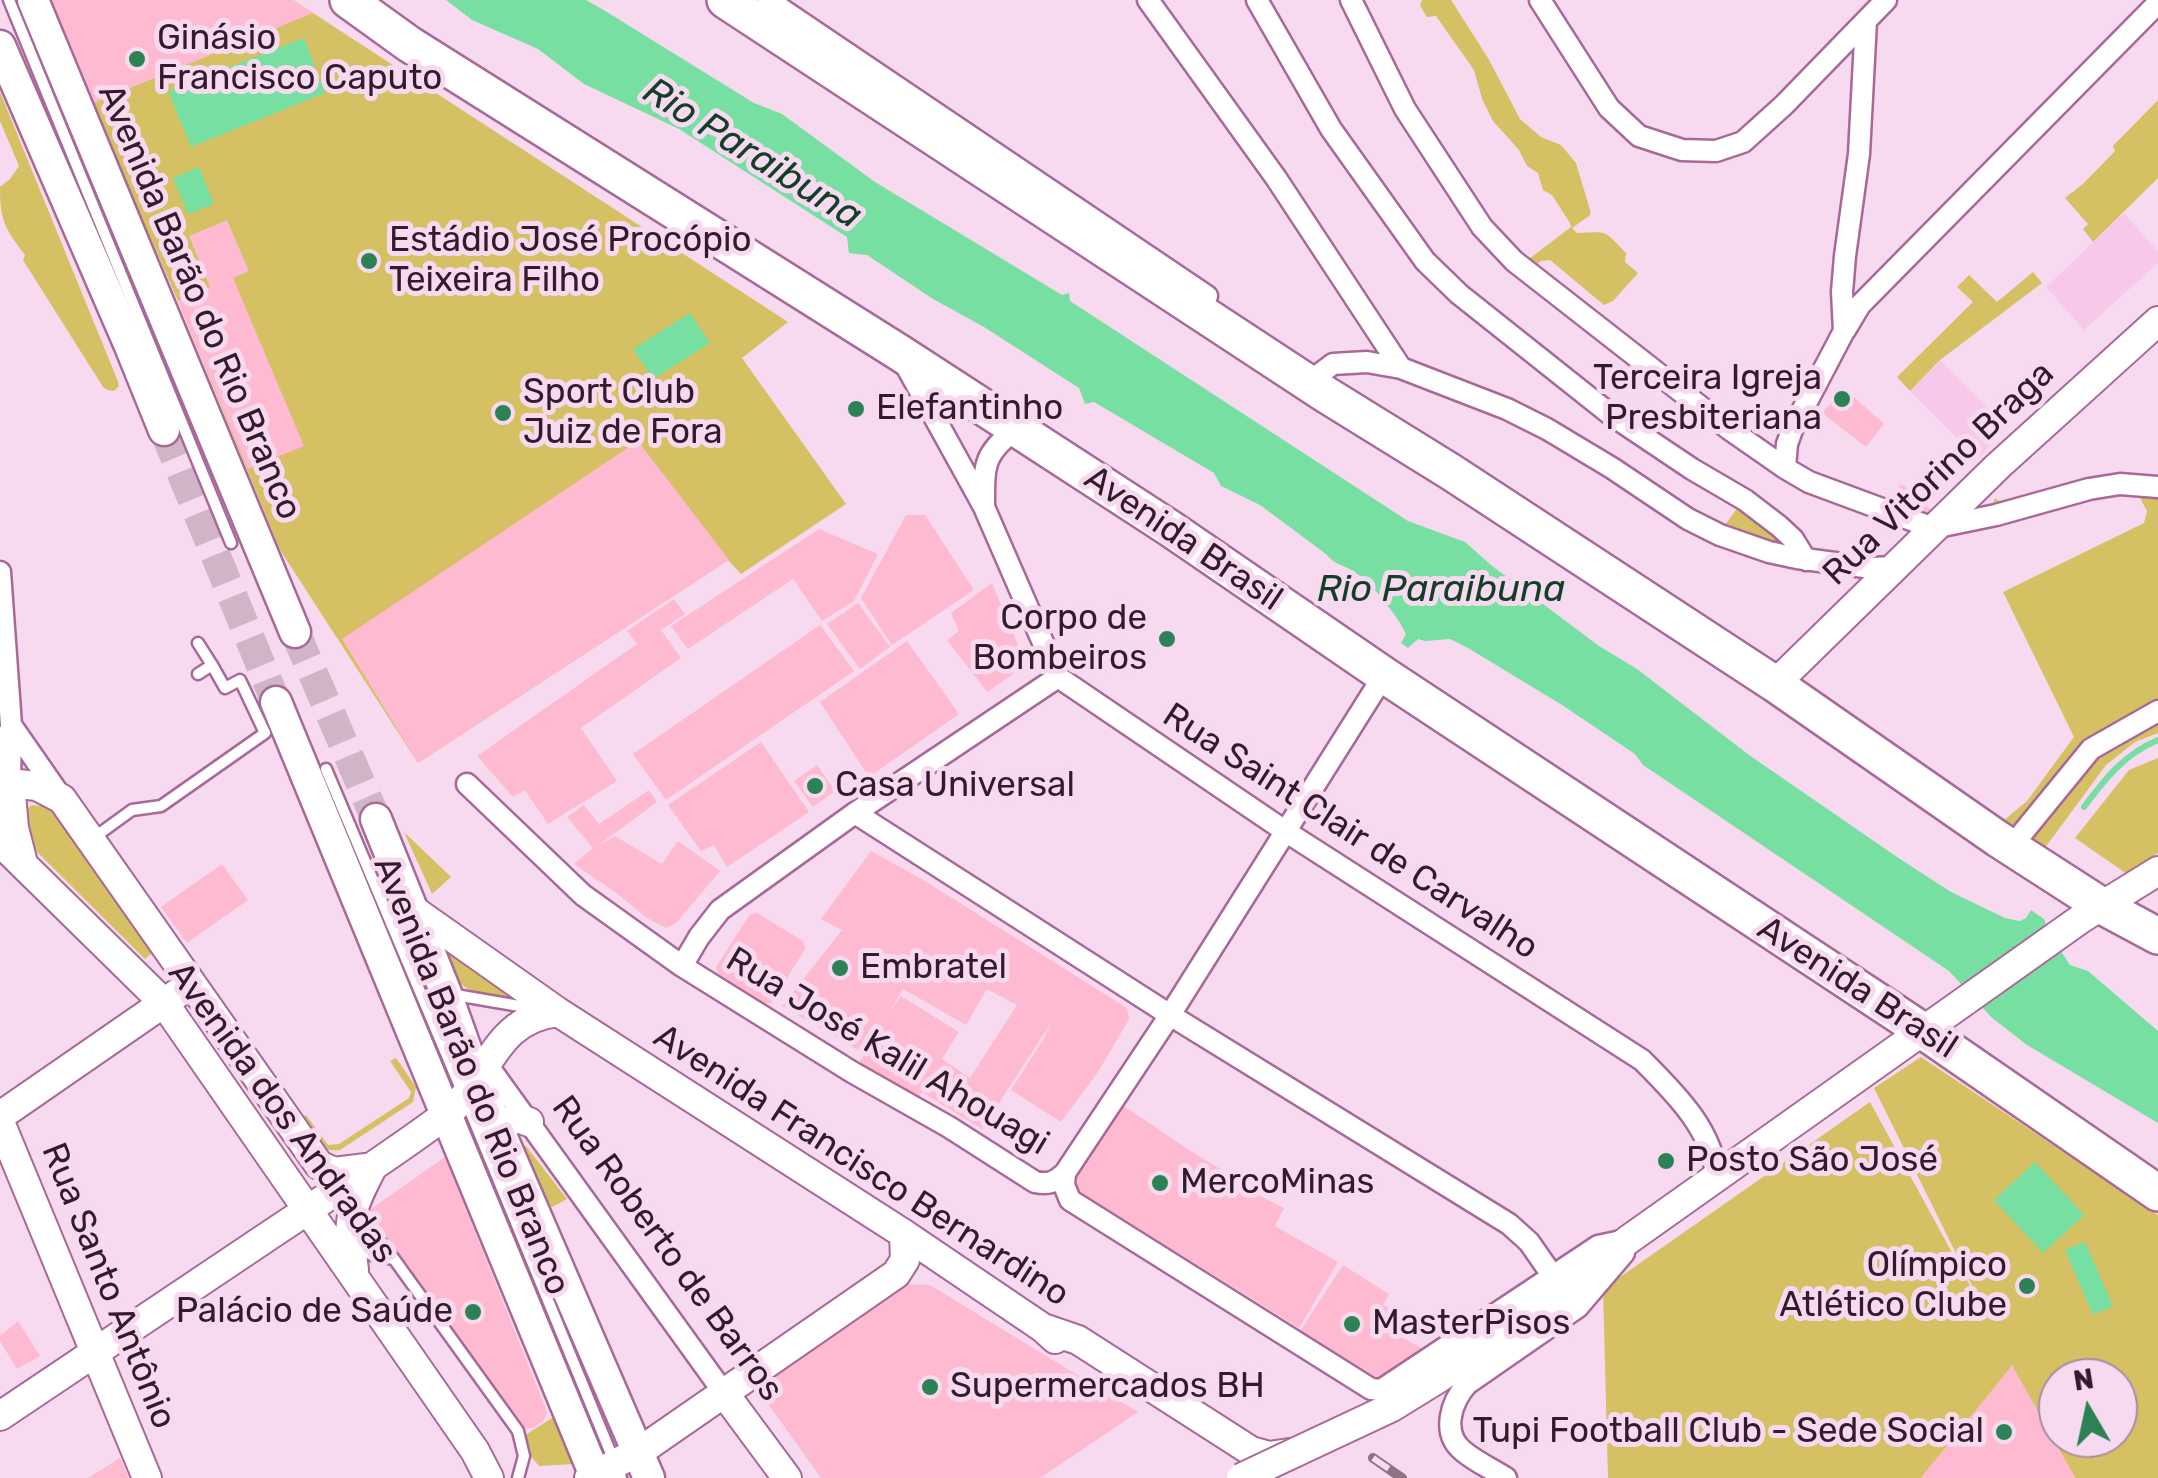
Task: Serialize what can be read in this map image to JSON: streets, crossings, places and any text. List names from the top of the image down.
{
  "streets": {
    "highway": ["Avenida Brasil"],
    "main road": [
      "Avenida Barão do Rio Branco",
      "Rua Vitorino Braga",
      "Avenida dos Andradas",
      "Avenida Francisco Bernardino",
      "Rua Roberto de Barros",
      "Rua Santo Antônio"
    ],
    "street": ["Rua Saint Clair de Carvalho", "Rua José Kalil Ahouagi"]
  },
  "crossings": [
    ["Avenida Barão do Rio Branco", "Avenida Francisco Bernardino"],
    ["Avenida Barão do Rio Branco", "Rua Roberto de Barros"]
  ],
  "water": ["Rio Paraibuna"],
  "places": [
    "Ginásio Francisco Caputo",
    "Estádio José Procópio Teixeira Filho",
    "Terceira Igreja Presbiteriana",
    "Elefantinho",
    "Sport Club Juiz de Fora",
    "Corpo de Bombeiros",
    "Casa Universal",
    "Embratel",
    "Posto São José",
    "MercoMinas",
    "Olímpico Atlético Clube",
    "Palácio de Saúde",
    "MasterPisos",
    "Supermercados BH",
    "Tupi Football Club - Sede Social"
  ],
  "north": "top"
}
